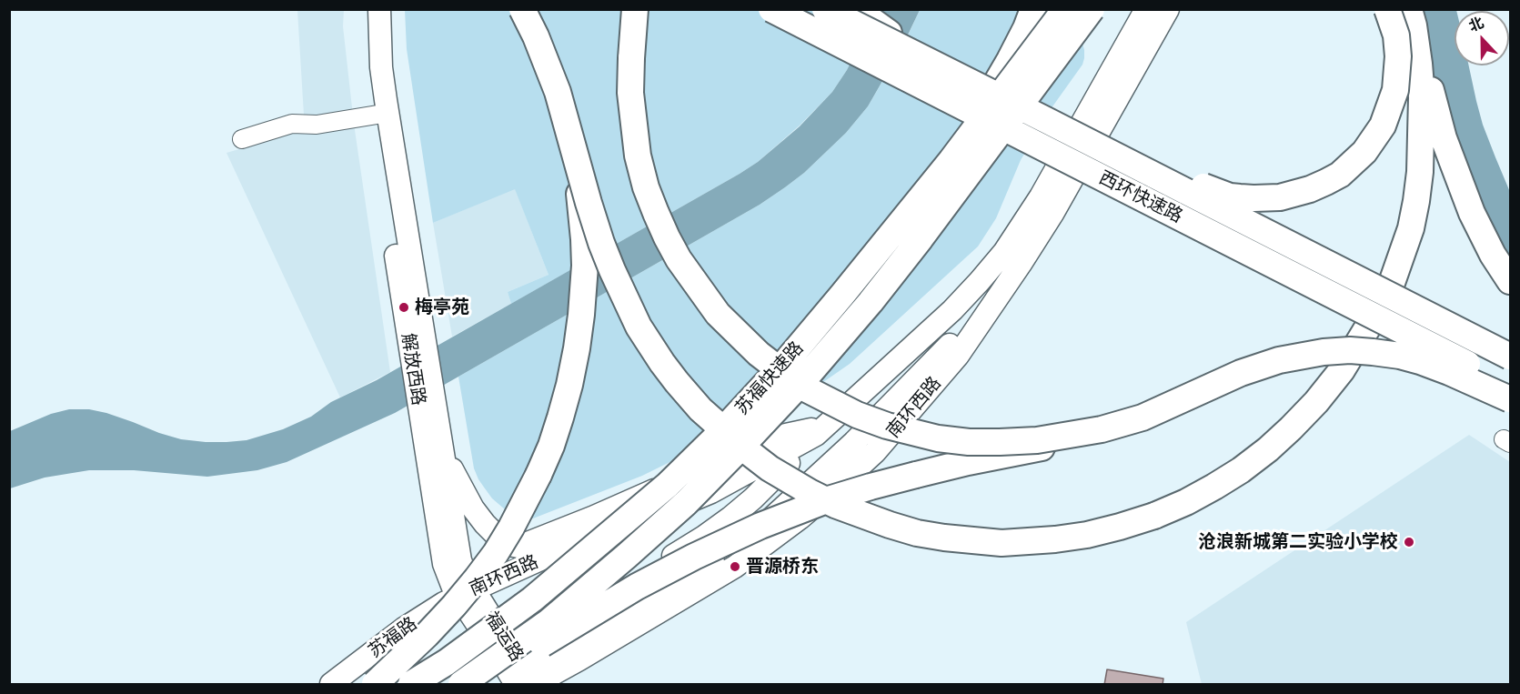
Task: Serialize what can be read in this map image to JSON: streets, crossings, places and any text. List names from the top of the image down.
{
  "streets": {
    "highway": ["西环快速路", "苏福快速路"],
    "main road": [
      "解放西路",
      "南环西路",
      "福运路",
      "苏福路"
    ]
  },
  "crossings": [
    ["解放西路", "南环西路"],
    ["解放西路", "福运路"],
    ["解放西路", "苏福路"],
    ["南环西路", "福运路"],
    ["南环西路", "苏福路"],
    ["福运路", "苏福路"]
  ],
  "places": ["梅亭苑", "沧浪新城第二实验小学校", "晋源桥东"],
  "north": "top"
}
